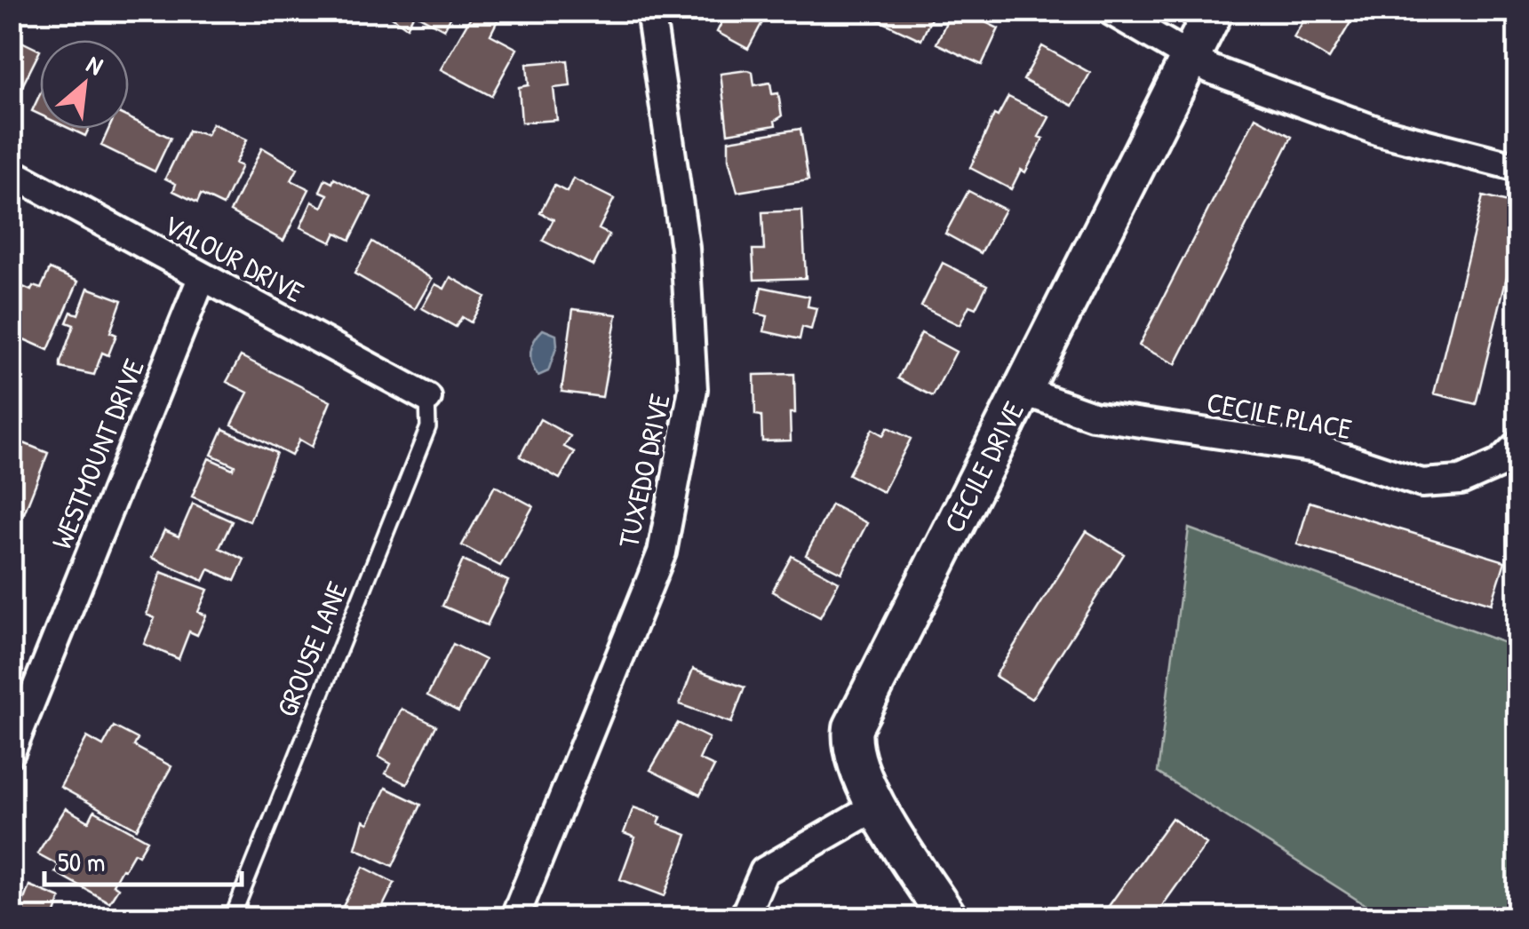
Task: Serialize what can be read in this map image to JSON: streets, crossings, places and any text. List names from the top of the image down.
{
  "streets": {
    "street": [
      "VALOUR DRIVE",
      "CECILE PLACE",
      "WESTMOUNT DRIVE",
      "CECILE DRIVE",
      "TUXEDO DRIVE"
    ],
    "lane": ["GROUSE LANE"]
  },
  "crossings": [
    ["VALOUR DRIVE", "WESTMOUNT DRIVE"],
    ["VALOUR DRIVE", "GROUSE LANE"],
    ["CECILE PLACE", "CECILE DRIVE"]
  ],
  "scale_bar": "50 m",
  "north": "top right"
}
